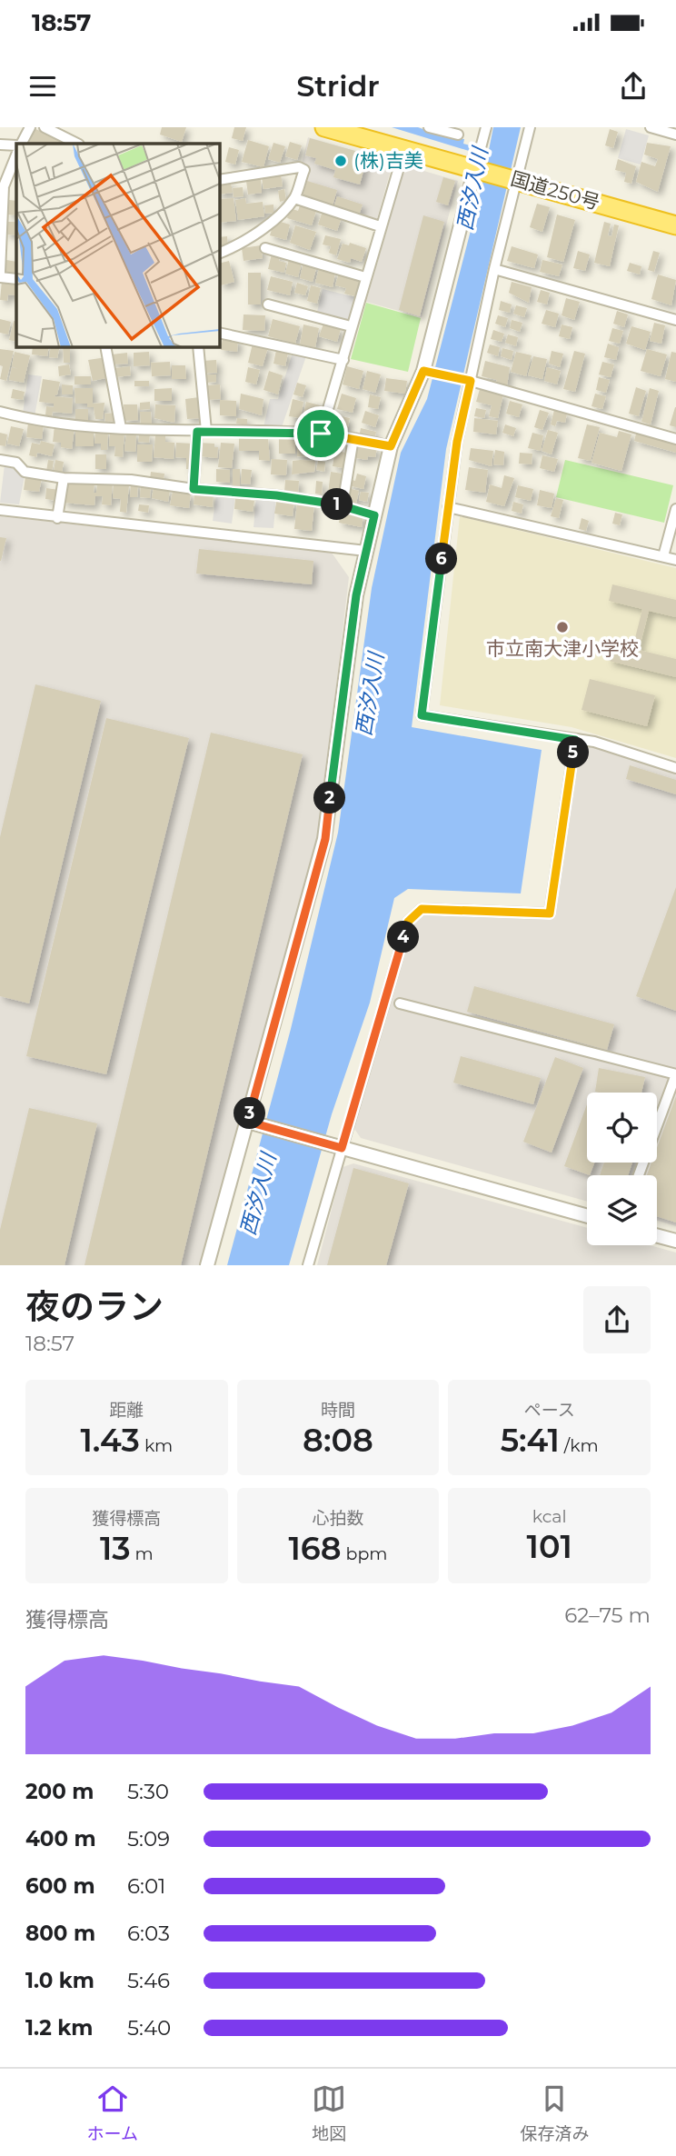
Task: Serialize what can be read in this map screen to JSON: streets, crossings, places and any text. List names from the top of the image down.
{
  "streets": {
    "highway": ["国道250号"]
  },
  "water": ["西汐入川"],
  "places": ["(株)吉美", "市立南大津小学校"],
  "page": {
    "status": "18:57",
    "header": "Stridr",
    "pins": [
      "1",
      "6",
      "5",
      "2",
      "4",
      "3"
    ],
    "heading": ["夜のラン", "18:57"],
    "stats": [
      ["距離", "1.43 km"],
      ["時間", "8:08"],
      ["ペース", "5:41 /km"],
      ["獲得標高", "13 m"],
      ["心拍数", "168 bpm"],
      ["kcal", "101"]
    ],
    "chart": ["獲得標高", "62–75 m"],
    "list": [
      {
        "name": "200 m",
        "note": "5:30"
      },
      {
        "name": "400 m",
        "note": "5:09"
      },
      {
        "name": "600 m",
        "note": "6:01"
      },
      {
        "name": "800 m",
        "note": "6:03"
      },
      {
        "name": "1.0 km",
        "note": "5:46"
      },
      {
        "name": "1.2 km",
        "note": "5:40"
      }
    ],
    "tabs": ["ホーム", "地図", "保存済み"]
  }
}
